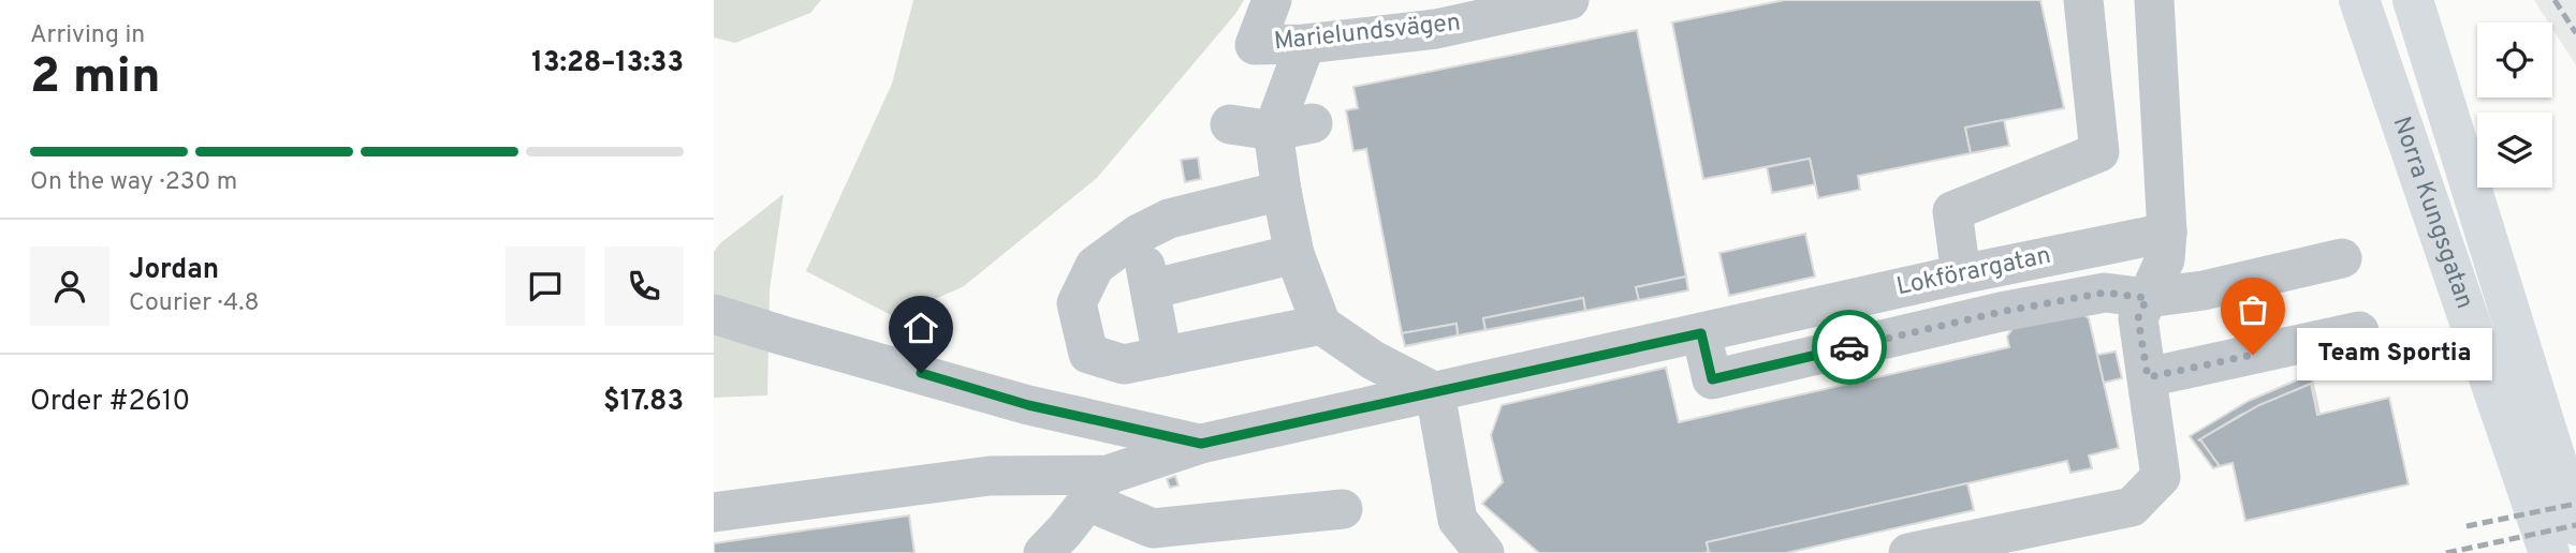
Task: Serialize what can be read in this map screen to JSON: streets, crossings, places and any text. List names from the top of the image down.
{
  "streets": {
    "main road": ["Norra Kungsgatan"],
    "street": ["Marielundsvägen", "Lokförargatan"]
  },
  "places": ["Team Sportia"],
  "page": {
    "heading": ["2 min", "Arriving in", "13:28–13:33"],
    "panel": [
      "Jordan",
      "Courier · 4.8",
      "Order #2610",
      "$17.83"
    ],
    "bar": "On the way · 230 m",
    "bubble": "Team Sportia"
  }
}
